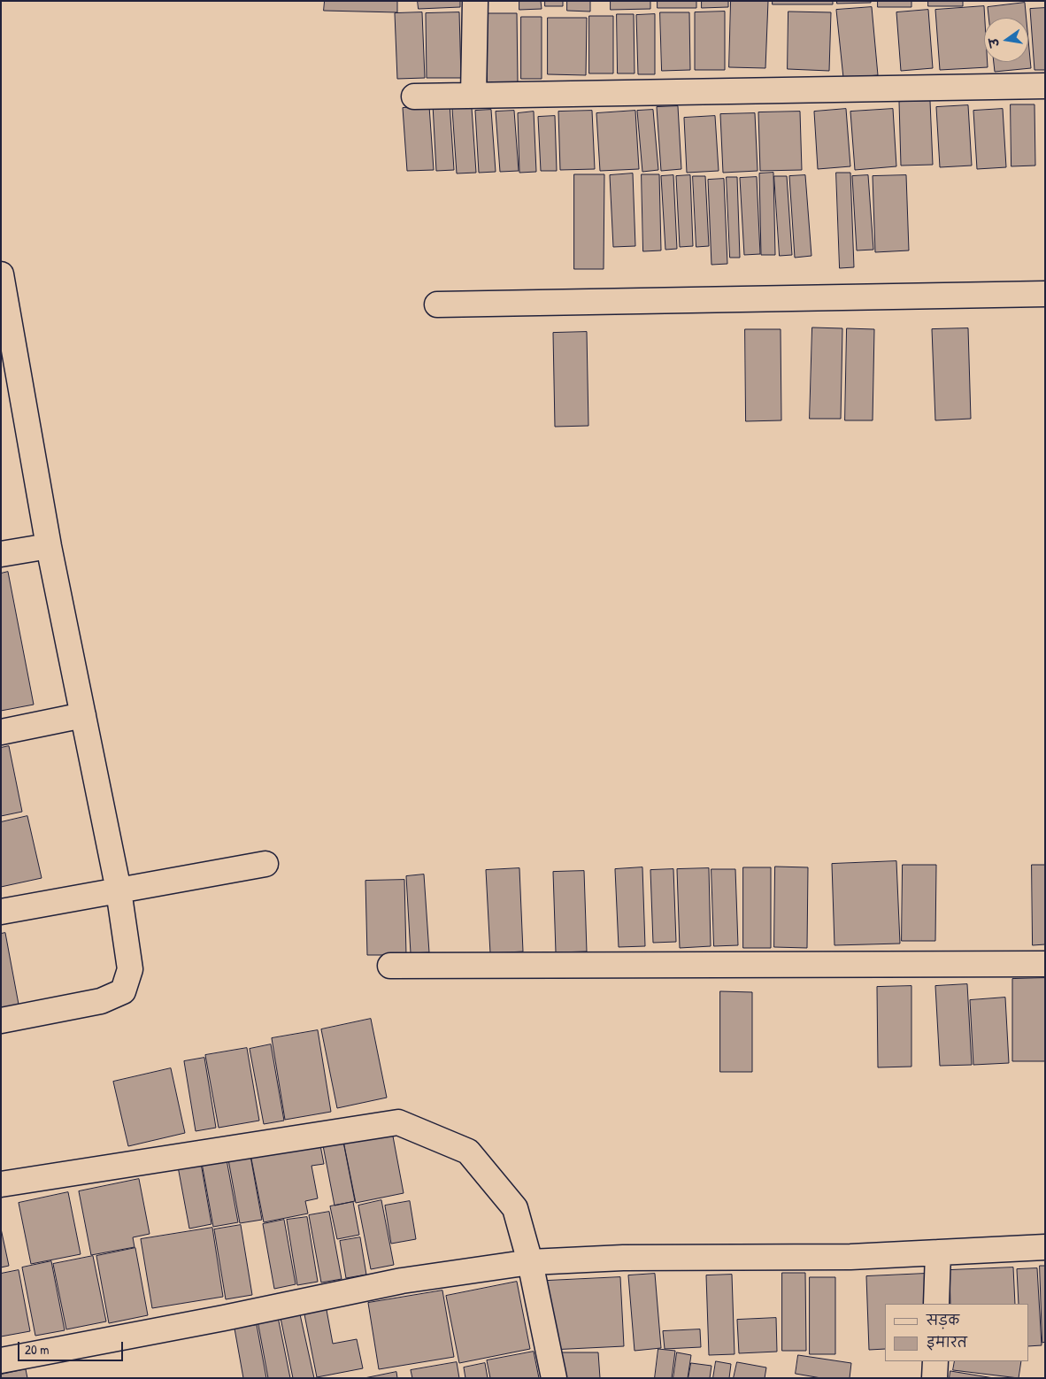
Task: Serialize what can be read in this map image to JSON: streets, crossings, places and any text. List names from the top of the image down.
{
  "legend": ["सड़क", "इमारत"],
  "scale_bar": "20 m",
  "north": "left"
}
